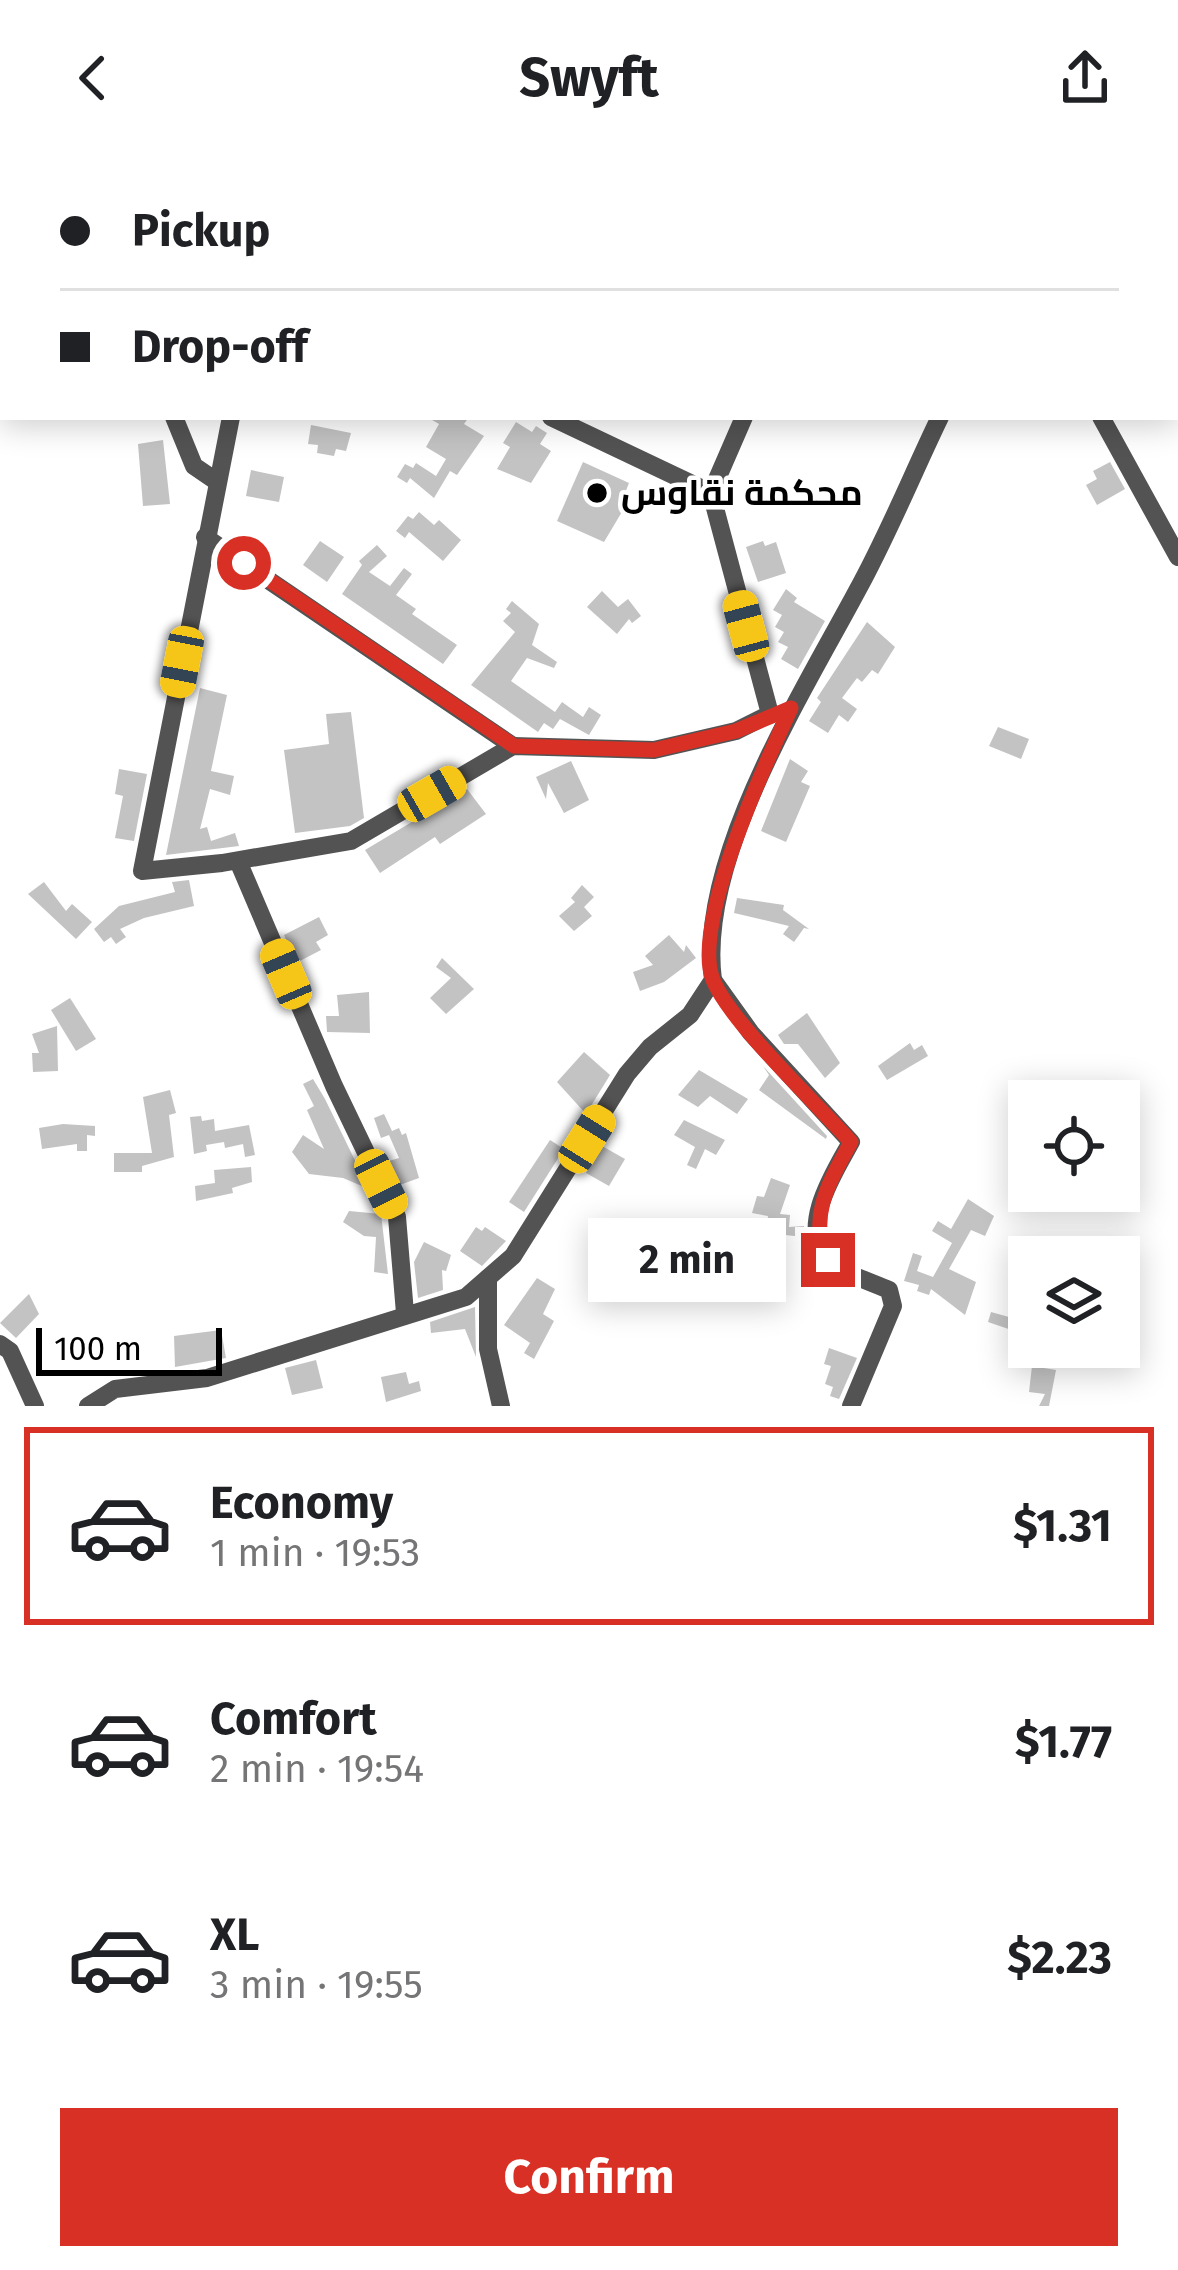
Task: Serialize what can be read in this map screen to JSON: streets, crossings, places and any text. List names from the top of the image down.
{
  "places": ["محكمة نقاوس"],
  "scale_bar": "100 m",
  "page": {
    "header": "Swyft",
    "banner": ["Pickup", "Drop-off"],
    "bubble": "2 min",
    "scale": "100 m",
    "list": [
      {
        "name": "Economy",
        "note": "1 min · 19:53",
        "value": "$1.31"
      },
      {
        "name": "Comfort",
        "note": "2 min · 19:54",
        "value": "$1.77"
      },
      {
        "name": "XL",
        "note": "3 min · 19:55",
        "value": "$2.23"
      }
    ],
    "buttons": "Confirm"
  }
}
